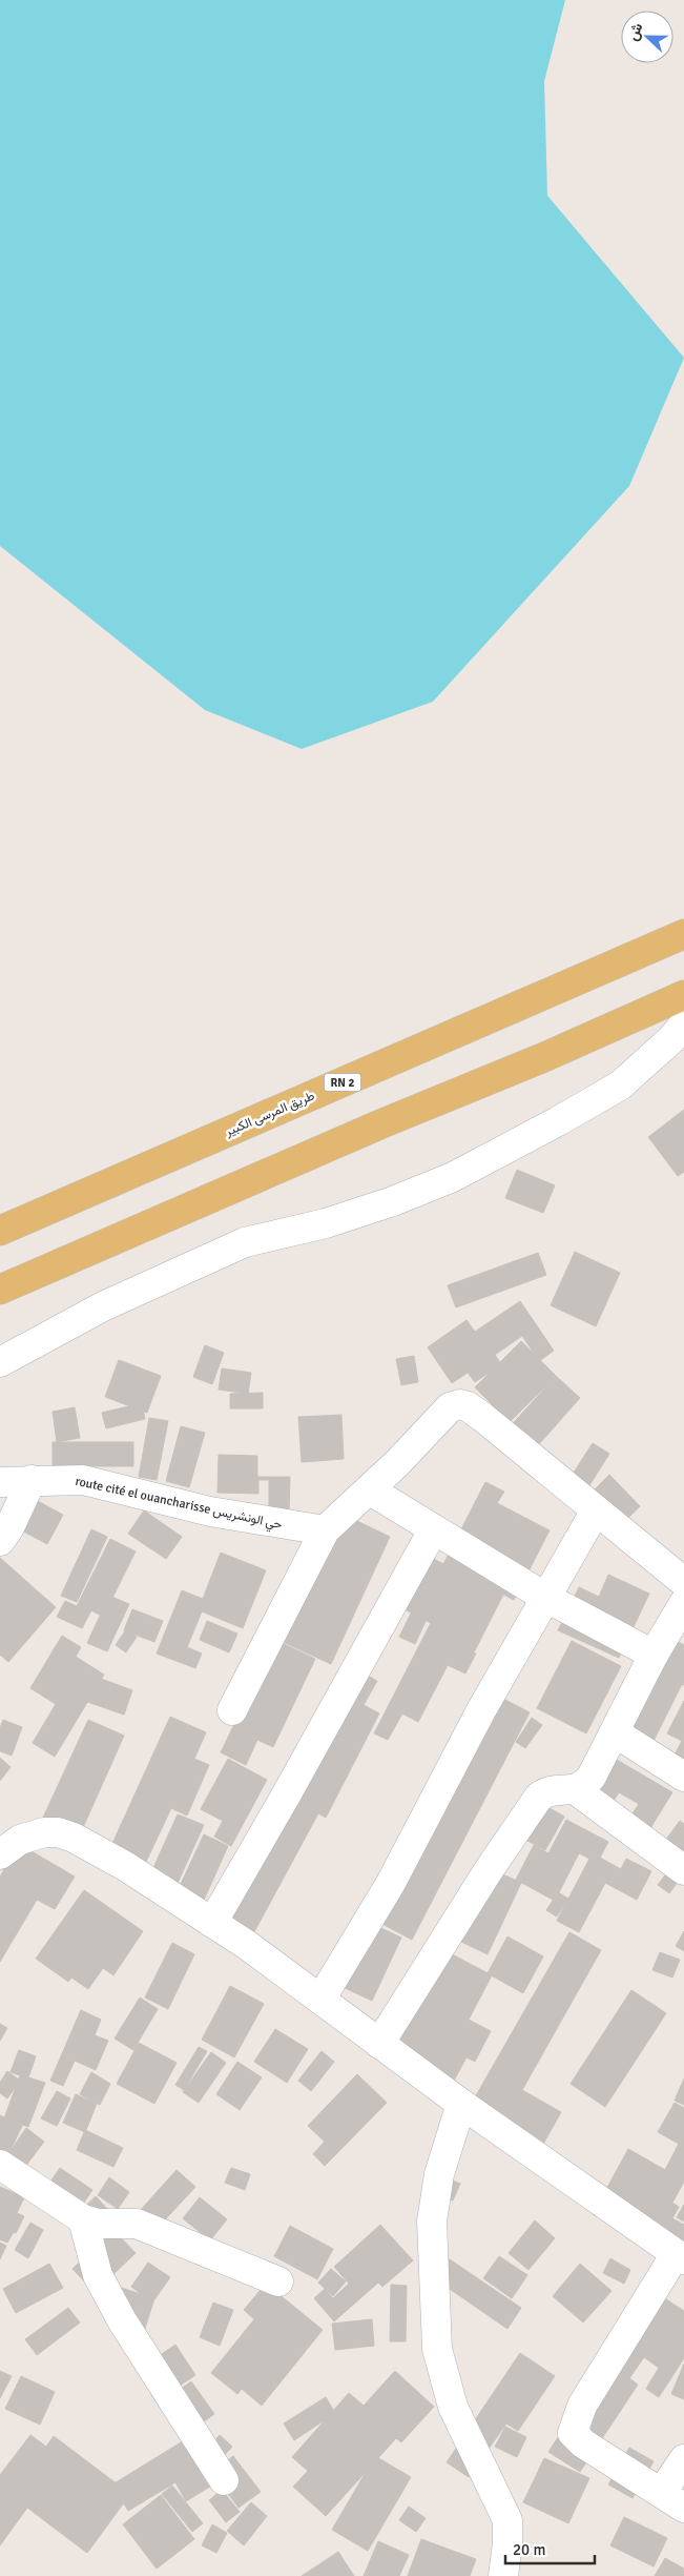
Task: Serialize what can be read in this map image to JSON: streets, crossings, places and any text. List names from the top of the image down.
{
  "streets": {
    "main road": ["RN 2", "طريق المرسى الكبير"],
    "street": ["route cité el ouancharisse حي الونشريس"]
  },
  "scale_bar": "20 m",
  "north": "left"
}
